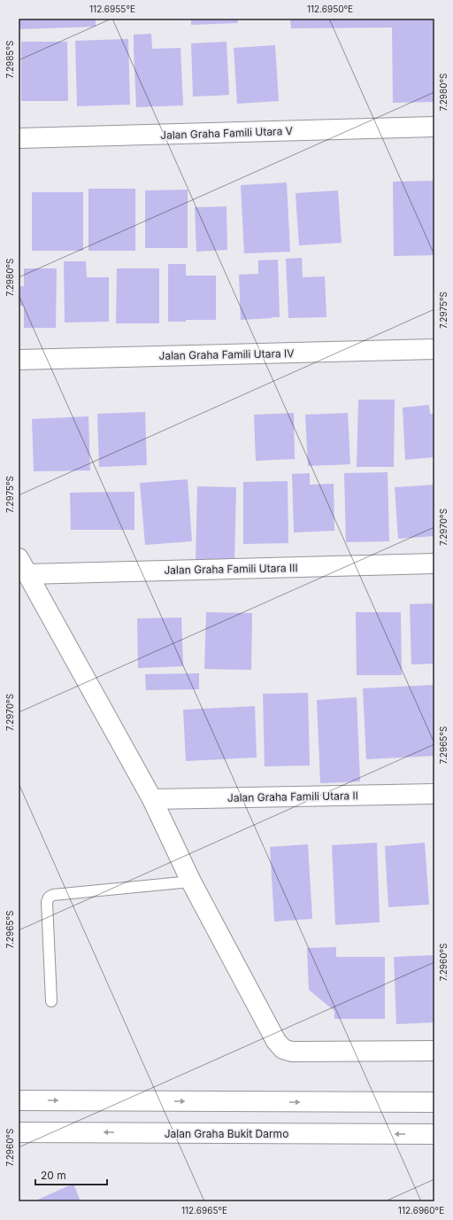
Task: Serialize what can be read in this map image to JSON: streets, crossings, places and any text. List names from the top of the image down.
{
  "streets": {
    "street": [
      "Jalan Graha Famili Utara V",
      "Jalan Graha Famili Utara IV",
      "Jalan Graha Famili Utara III",
      "Jalan Graha Famili Utara II",
      "Jalan Graha Bukit Darmo"
    ]
  },
  "scale_bar": "20 m",
  "coordinates": [
    "112.6955°E",
    "112.6950°E",
    "7.2985°S",
    "7.2980°S",
    "7.2975°S",
    "7.2970°S",
    "7.2965°S",
    "7.2960°S",
    "112.6965°E",
    "112.6960°E"
  ]
}
